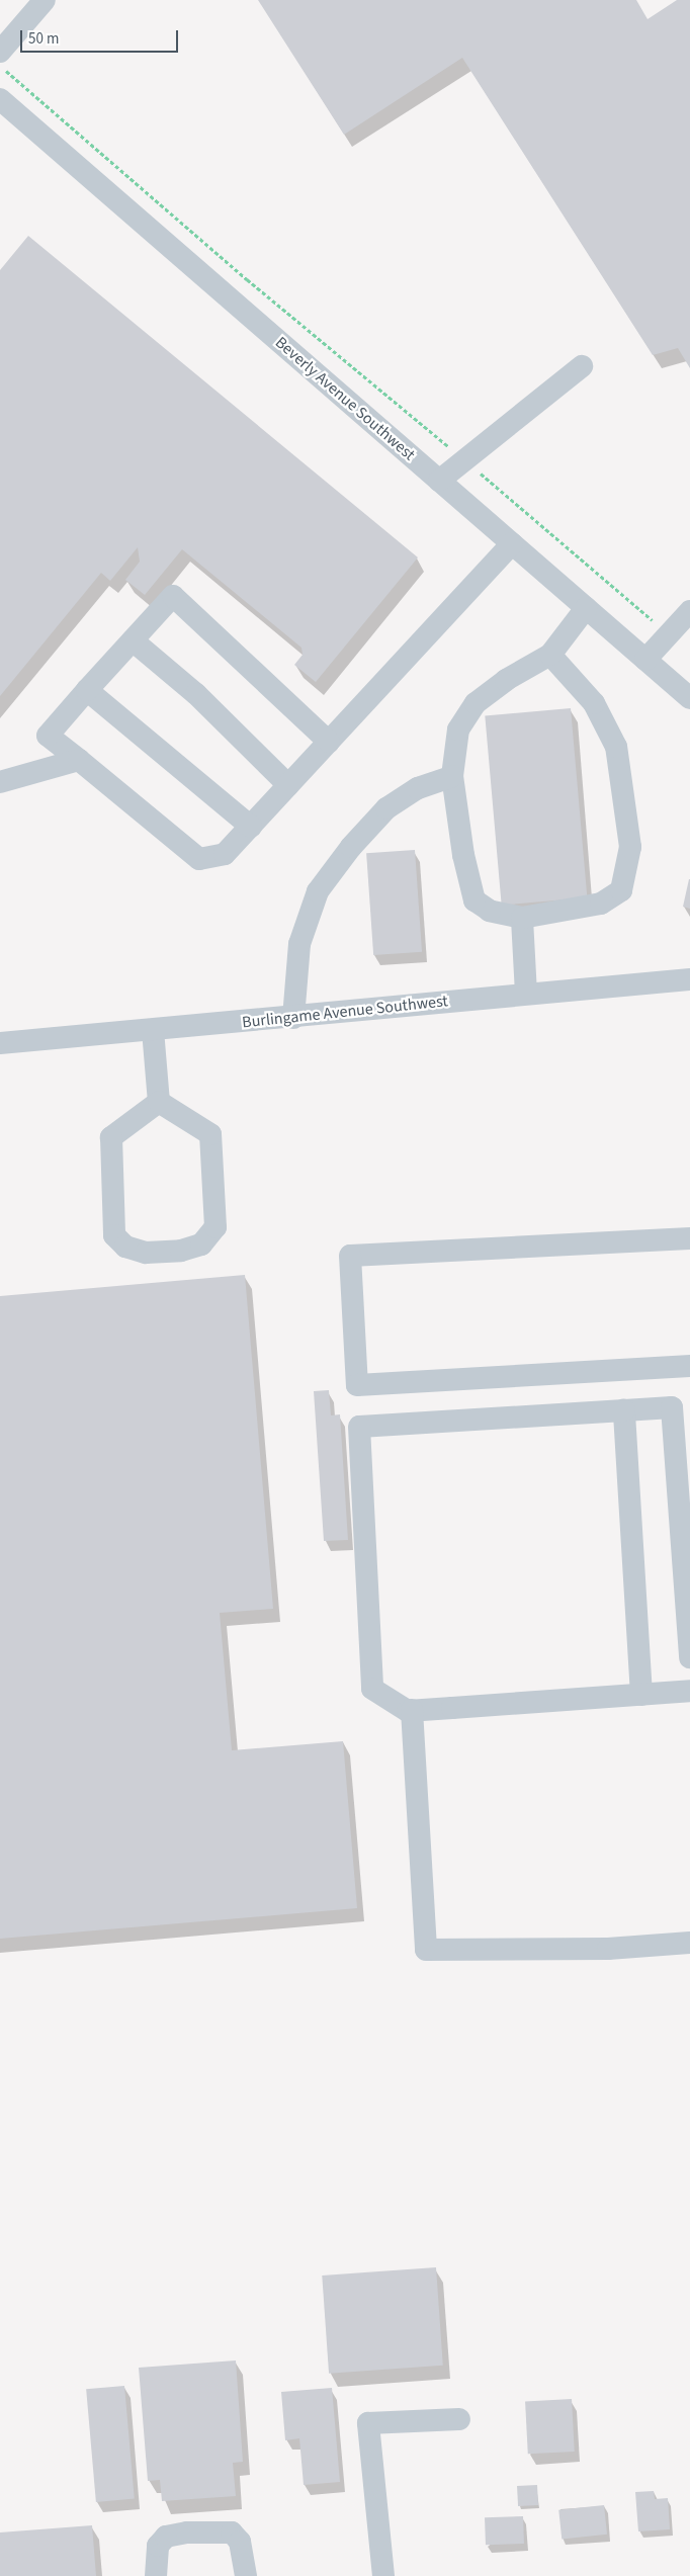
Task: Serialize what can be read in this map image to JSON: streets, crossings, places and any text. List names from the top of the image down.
{
  "streets": {
    "street": ["Beverly Avenue Southwest", "Burlingame Avenue Southwest"]
  },
  "scale_bar": "50 m"
}
